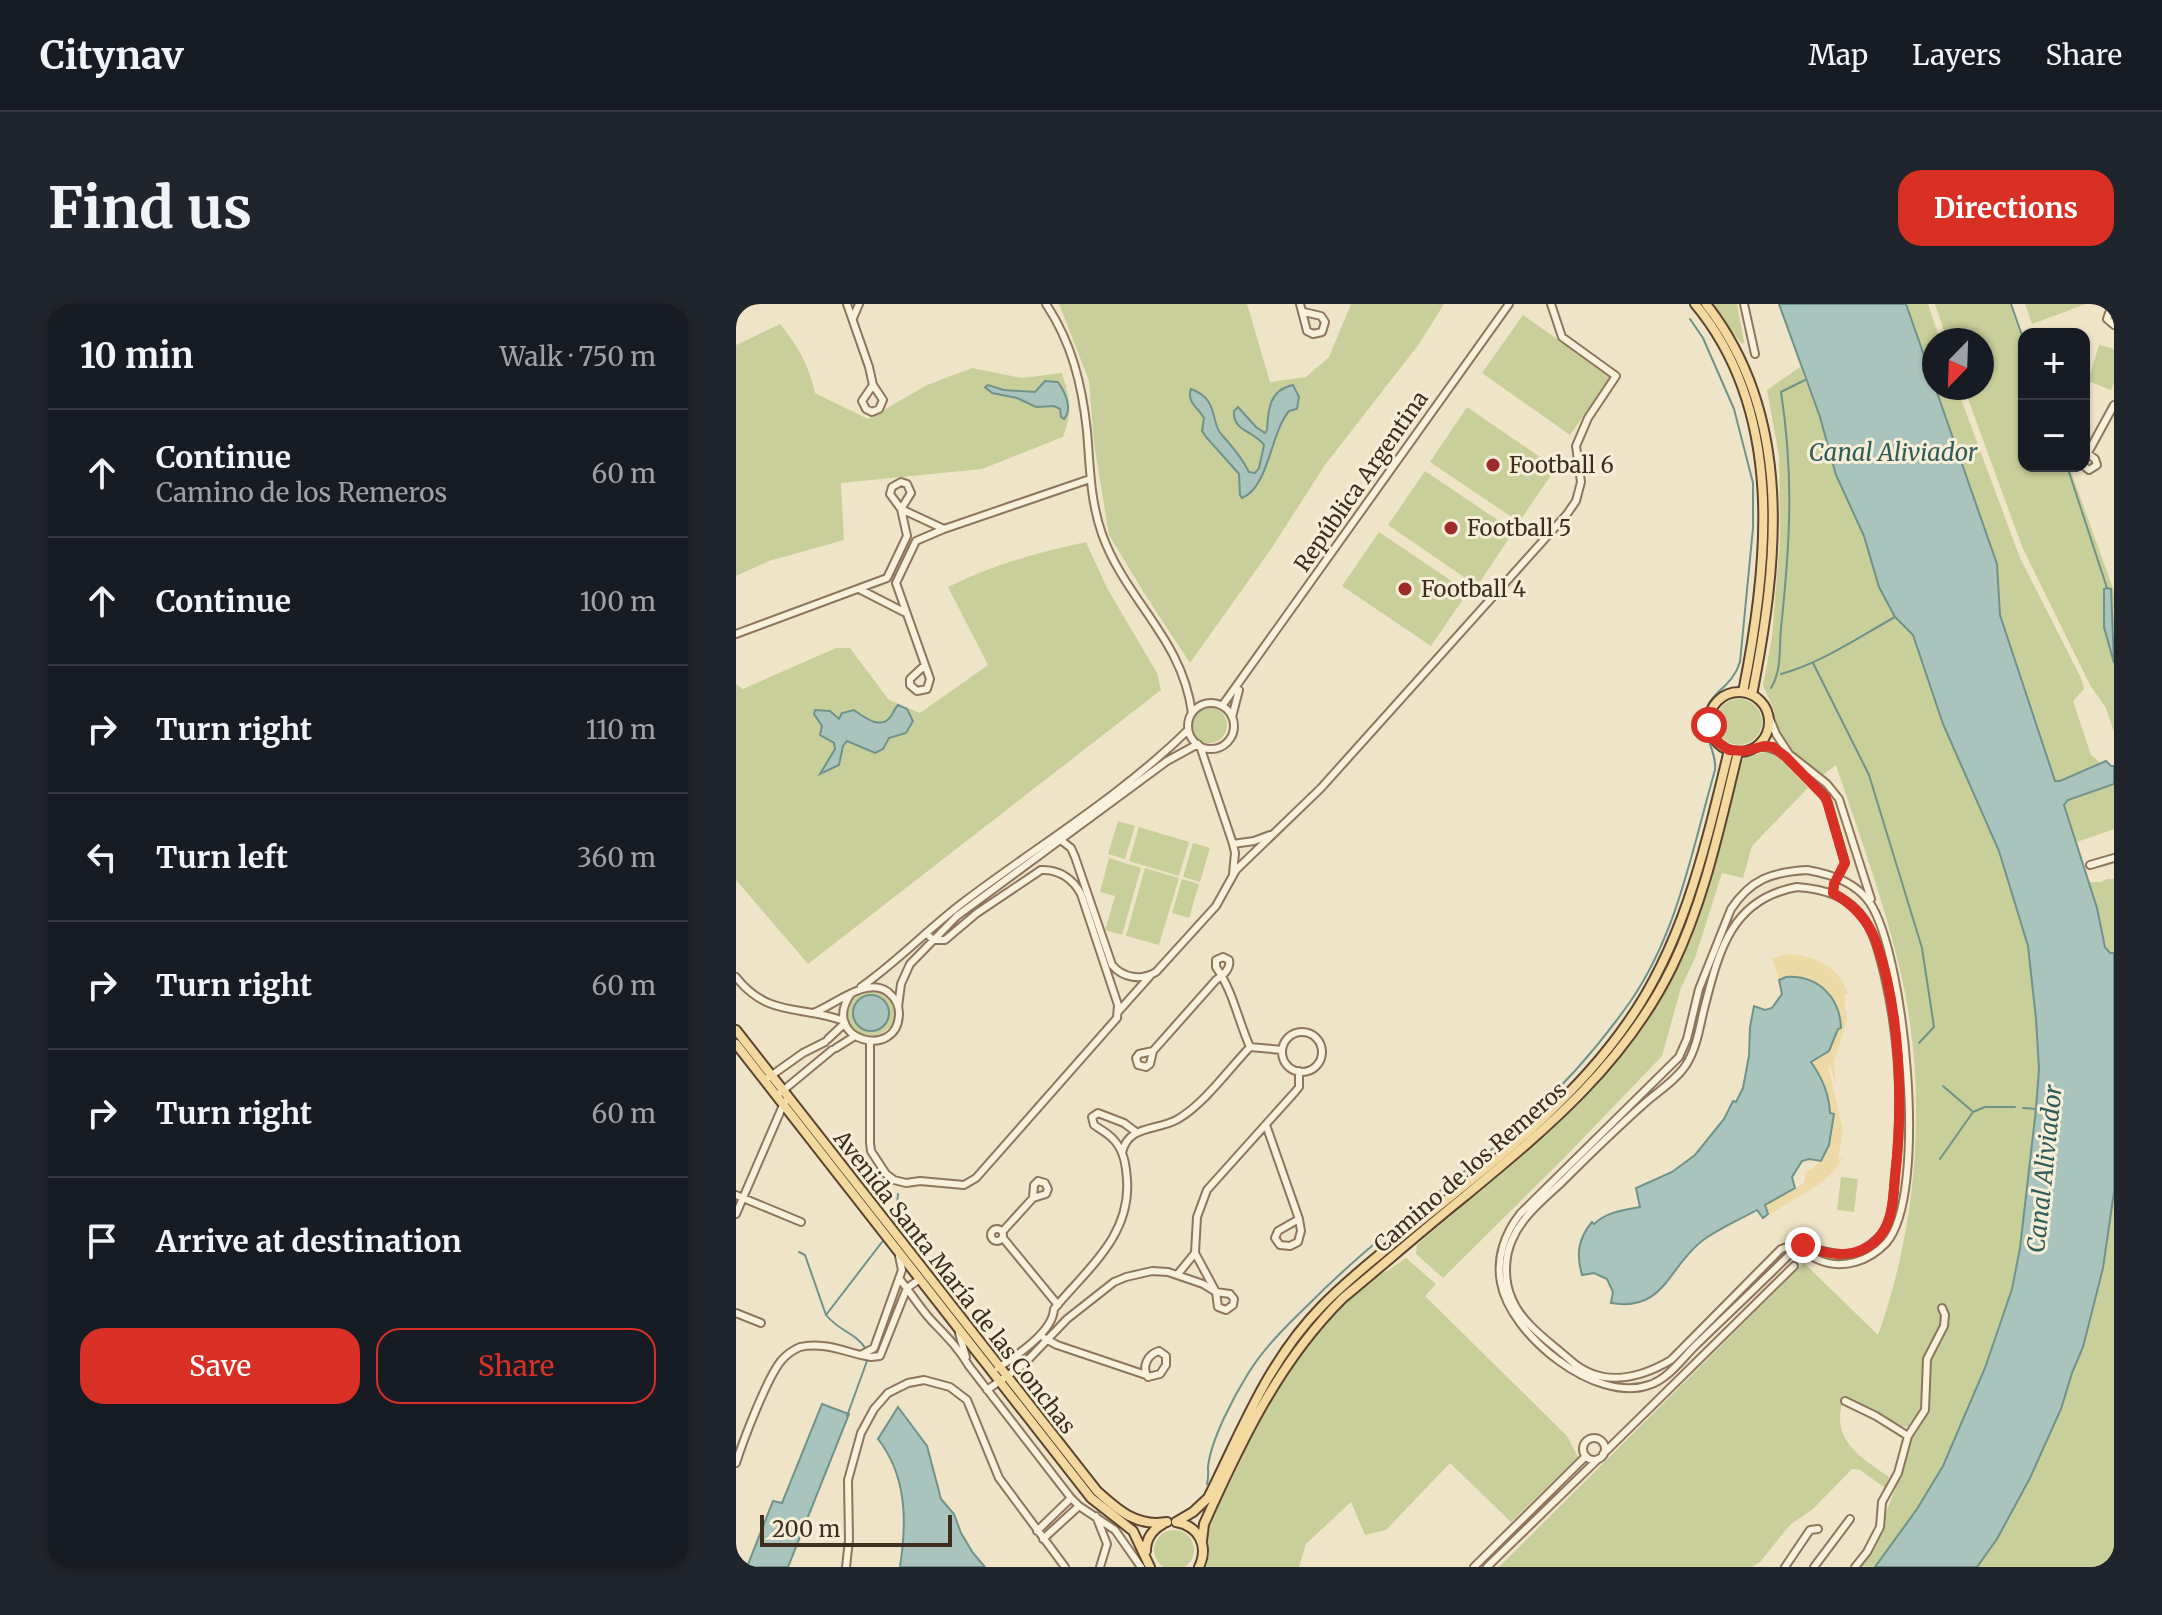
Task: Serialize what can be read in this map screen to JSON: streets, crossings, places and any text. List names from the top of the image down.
{
  "streets": {
    "main road": ["Camino de los Remeros", "Avenida Santa María de las Conchas"],
    "street": ["República Argentina"]
  },
  "crossings": [
    ["Camino de los Remeros", "Avenida Santa María de las Conchas"]
  ],
  "water": ["Canal Aliviador"],
  "places": ["Football 6", "Football 5", "Football 4"],
  "scale_bar": "200 m",
  "north": "bottom left",
  "page": {
    "header": "Citynav",
    "nav": ["Map", "Layers", "Share"],
    "buttons": [
      "Directions",
      ["Save", "Share"]
    ],
    "title": "Find us",
    "heading": ["10 min", "Walk · 750 m"],
    "map_buttons": ["+", "−"],
    "list": [
      ["Continue", "Camino de los Remeros", "60 m"],
      ["Continue", "100 m"],
      ["Turn right", "110 m"],
      ["Turn left", "360 m"],
      ["Turn right", "60 m"],
      ["Turn right", "60 m"],
      "Arrive at destination"
    ],
    "scale": "200 m"
  }
}
